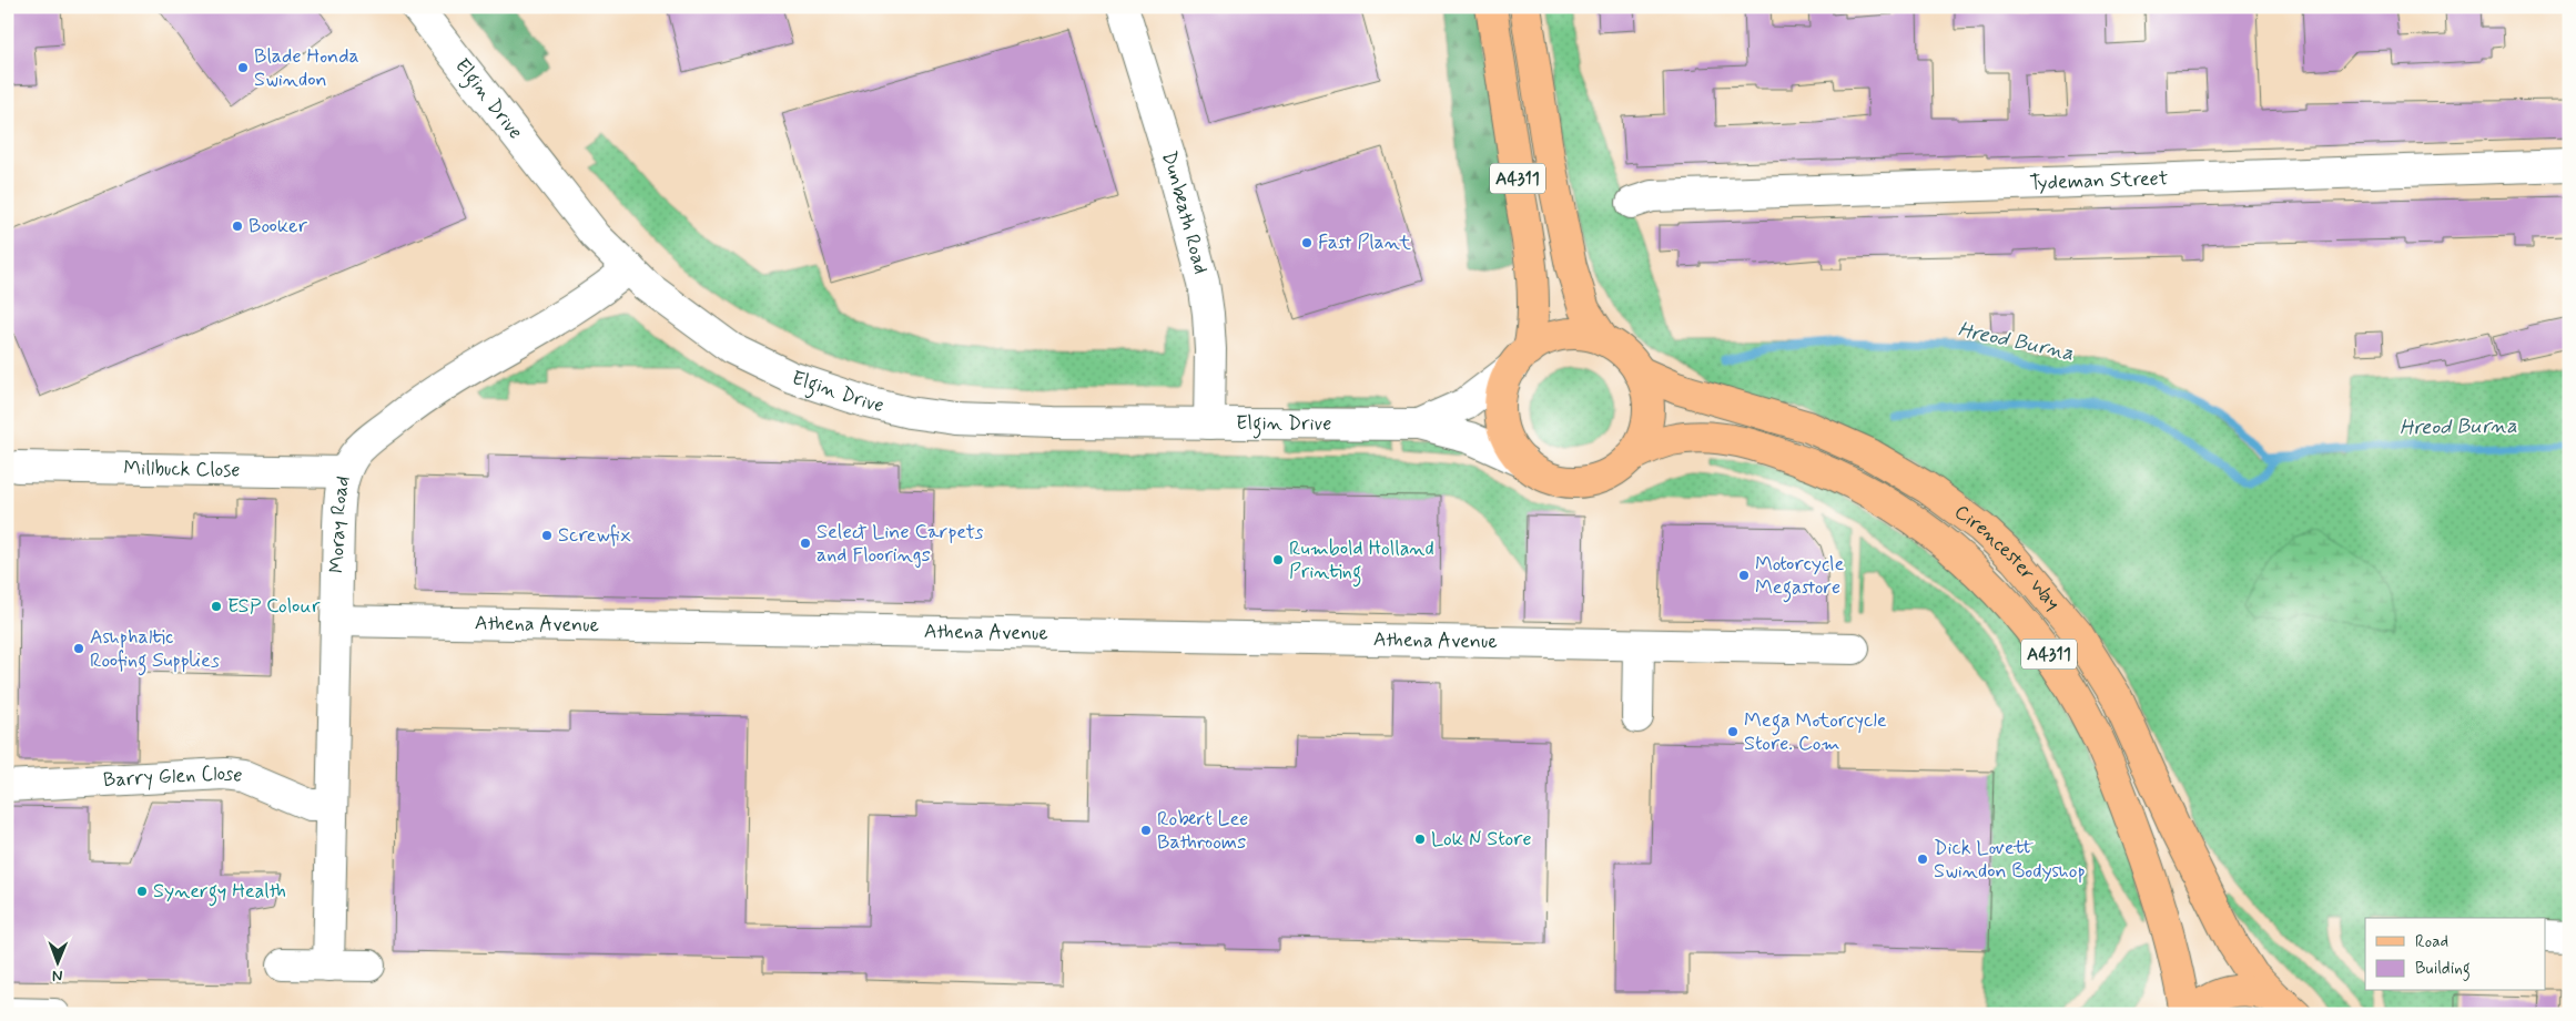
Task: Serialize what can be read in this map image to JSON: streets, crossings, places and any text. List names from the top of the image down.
{
  "streets": {
    "main road": ["A4311", "Cirencester Way"],
    "street": [
      "Elgin Drive",
      "Tydeman Street",
      "Dunbeath Road",
      "Millbuck Close",
      "Moray Road",
      "Athena Avenue",
      "Barry Glen Close"
    ]
  },
  "crossings": [
    ["Elgin Drive", "A4311"],
    ["Elgin Drive", "Dunbeath Road"],
    ["Elgin Drive", "Moray Road"],
    ["Elgin Drive", "Cirencester Way"],
    ["A4311", "Cirencester Way"],
    ["Millbuck Close", "Moray Road"],
    ["Moray Road", "Athena Avenue"],
    ["Moray Road", "Barry Glen Close"]
  ],
  "water": ["Hreod Burna"],
  "places": [
    "Blade Honda Swindon",
    "Booker",
    "Fast Plant",
    "Screwfix",
    "Select Line Carpets and Floorings",
    "Rumbold Holland Printing",
    "Motorcycle Megastore",
    "ESP Colour",
    "Ashphaltic Roofing Supplies",
    "Mega Motorcycle Store. Com",
    "Robert Lee Bathrooms",
    "Lok N Store",
    "Dick Lovett Swindon Bodyshop",
    "Synergy Health"
  ],
  "legend": ["Road", "Building"],
  "north": "bottom"
}
